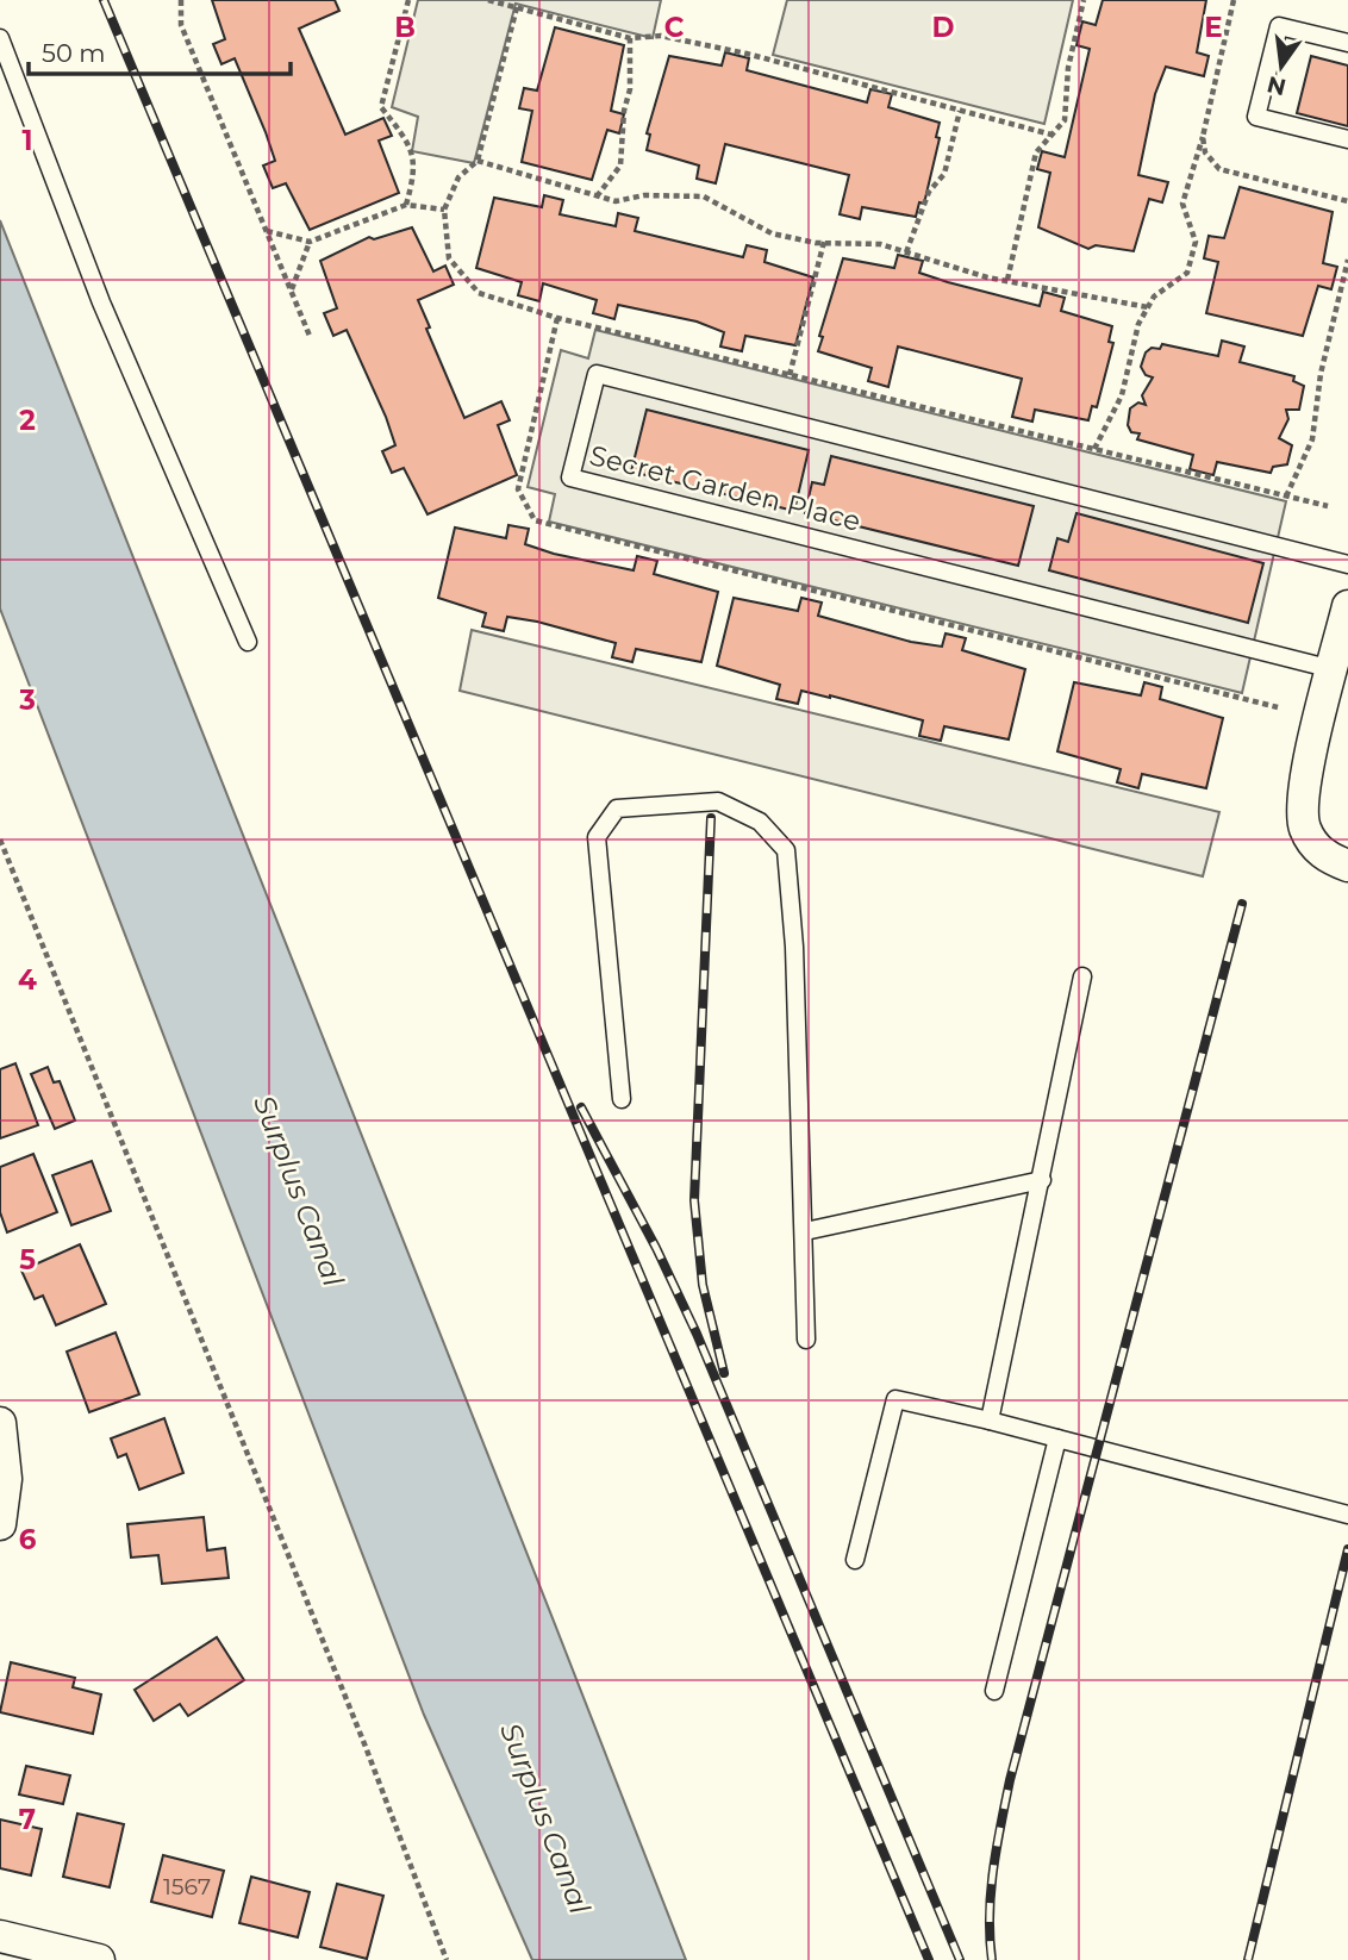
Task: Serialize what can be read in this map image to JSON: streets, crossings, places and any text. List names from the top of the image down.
{
  "streets": {
    "lane": ["Secret Garden Place"]
  },
  "water": ["Surplus Canal"],
  "house_numbers": ["1567"],
  "scale_bar": "50 m",
  "north": "bottom",
  "grid": {
    "columns": [
      "B",
      "C",
      "D",
      "E"
    ],
    "rows": [
      "1",
      "2",
      "3",
      "4",
      "5",
      "6",
      "7"
    ]
  }
}
